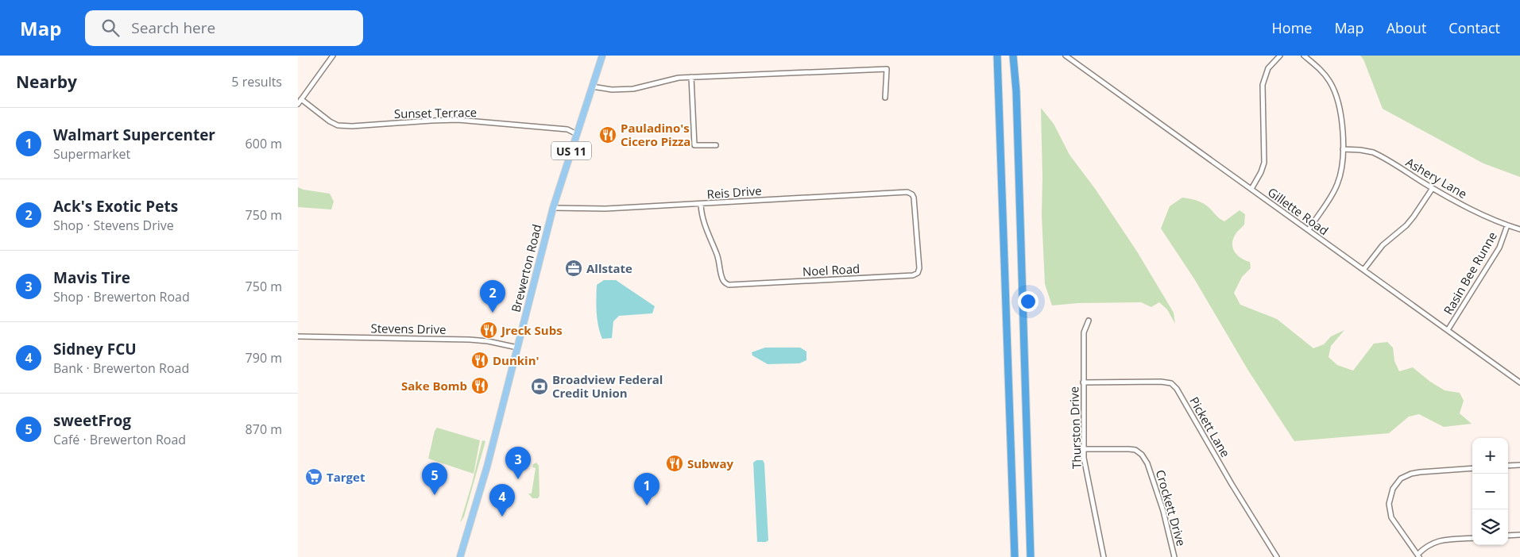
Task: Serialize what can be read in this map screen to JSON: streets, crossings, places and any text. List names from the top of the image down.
{
  "streets": {
    "main road": ["US 11", "Brewerton Road"],
    "street": [
      "Sunset Terrace",
      "Ashery Lane",
      "Reis Drive",
      "Gillette Road",
      "Noel Road",
      "Rasin Bee Runne",
      "Stevens Drive",
      "Pickett Lane",
      "Thurston Drive",
      "Crockett Drive"
    ]
  },
  "crossings": [
    ["Sunset Terrace", "Brewerton Road"],
    ["Ashery Lane", "Rasin Bee Runne"],
    ["Reis Drive", "Brewerton Road"],
    ["Reis Drive", "Noel Road"],
    ["Gillette Road", "Rasin Bee Runne"],
    ["Brewerton Road", "Stevens Drive"],
    ["Pickett Lane", "Thurston Drive"],
    ["Thurston Drive", "Crockett Drive"]
  ],
  "places": {
    "restaurant": [
      "Pauladino's Cicero Pizza",
      "Jreck Subs",
      "Dunkin'",
      "Sake Bomb",
      "Subway"
    ],
    "office": ["Allstate"],
    "bank": ["Broadview Federal Credit Union"],
    "supermarket": ["Target"]
  },
  "page": {
    "header": "Map",
    "search": "Search here",
    "nav": [
      "Home",
      "Map",
      "About",
      "Contact"
    ],
    "heading": ["Nearby", "5 results"],
    "list": [
      {
        "mark": "1",
        "name": "Walmart Supercenter",
        "note": "Supermarket",
        "value": "600 m"
      },
      {
        "mark": "2",
        "name": "Ack's Exotic Pets",
        "note": "Shop · Stevens Drive",
        "value": "750 m"
      },
      {
        "mark": "3",
        "name": "Mavis Tire",
        "note": "Shop · Brewerton Road",
        "value": "750 m"
      },
      {
        "mark": "4",
        "name": "Sidney FCU",
        "note": "Bank · Brewerton Road",
        "value": "790 m"
      },
      {
        "mark": "5",
        "name": "sweetFrog",
        "note": "Café · Brewerton Road",
        "value": "870 m"
      }
    ],
    "pins": [
      "2",
      "3",
      "5",
      "1",
      "4"
    ],
    "map_buttons": ["+", "−"]
  }
}
